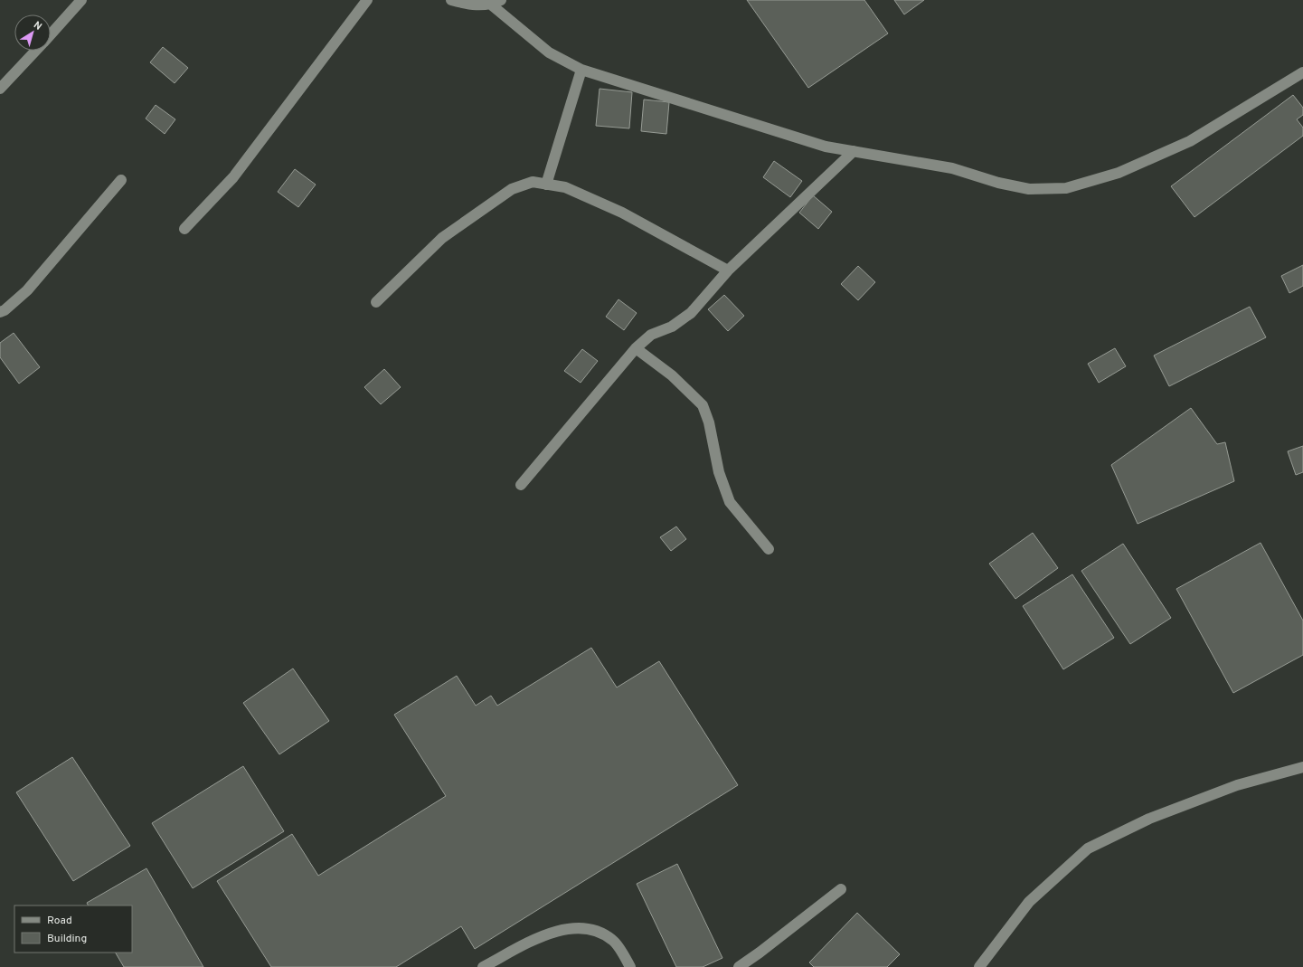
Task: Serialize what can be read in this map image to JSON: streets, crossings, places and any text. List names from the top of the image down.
{
  "legend": ["Road", "Building"],
  "north": "top right"
}
